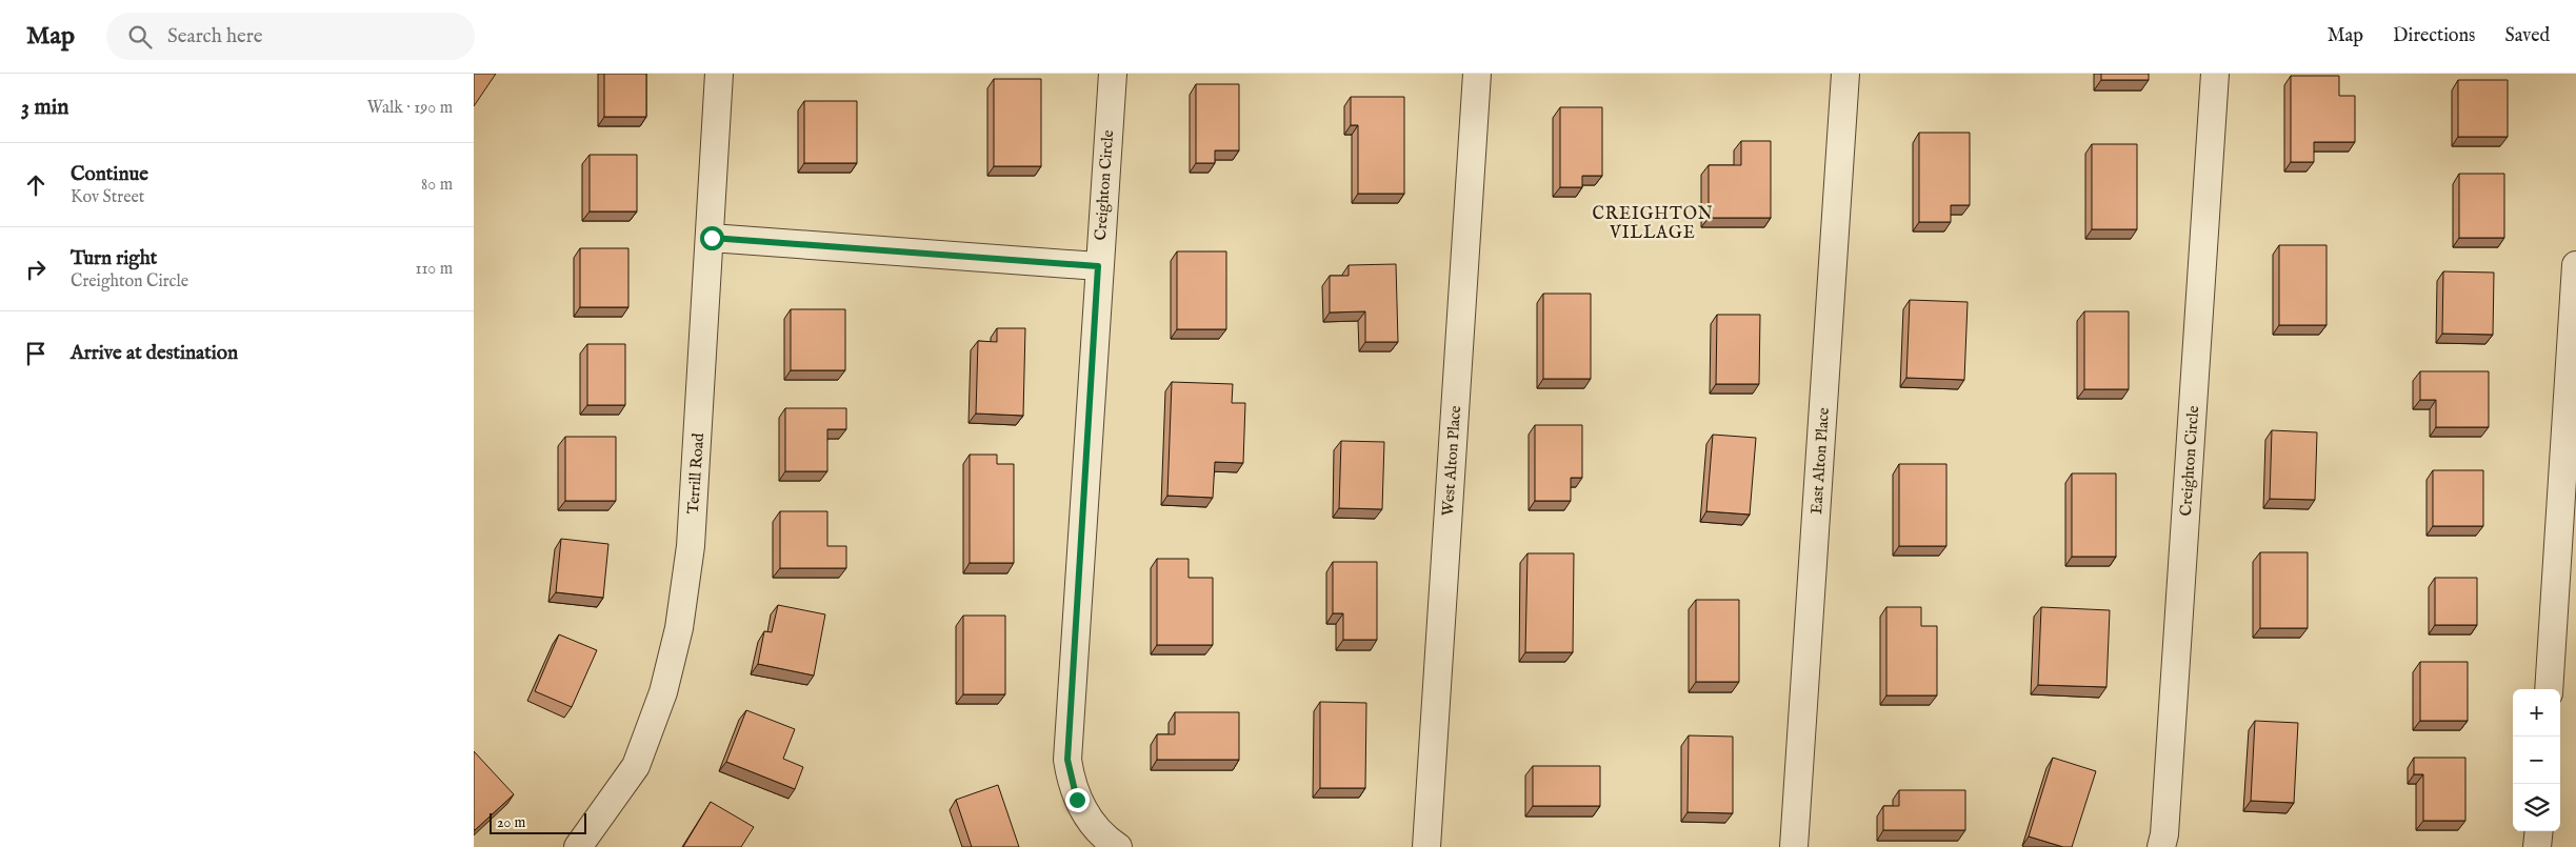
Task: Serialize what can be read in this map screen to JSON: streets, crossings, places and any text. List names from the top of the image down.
{
  "streets": {
    "street": [
      "Creighton Circle",
      "West Alton Place",
      "East Alton Place",
      "Terrill Road"
    ]
  },
  "districts": ["CREIGHTON VILLAGE"],
  "scale_bar": "20 m",
  "page": {
    "header": "Map",
    "search": "Search here",
    "nav": ["Map", "Directions", "Saved"],
    "heading": ["3 min", "Walk · 190 m"],
    "list": [
      ["Continue", "Kov Street", "80 m"],
      ["Turn right", "Creighton Circle", "110 m"],
      "Arrive at destination"
    ],
    "map_buttons": ["+", "−"],
    "scale": "20 m"
  }
}
